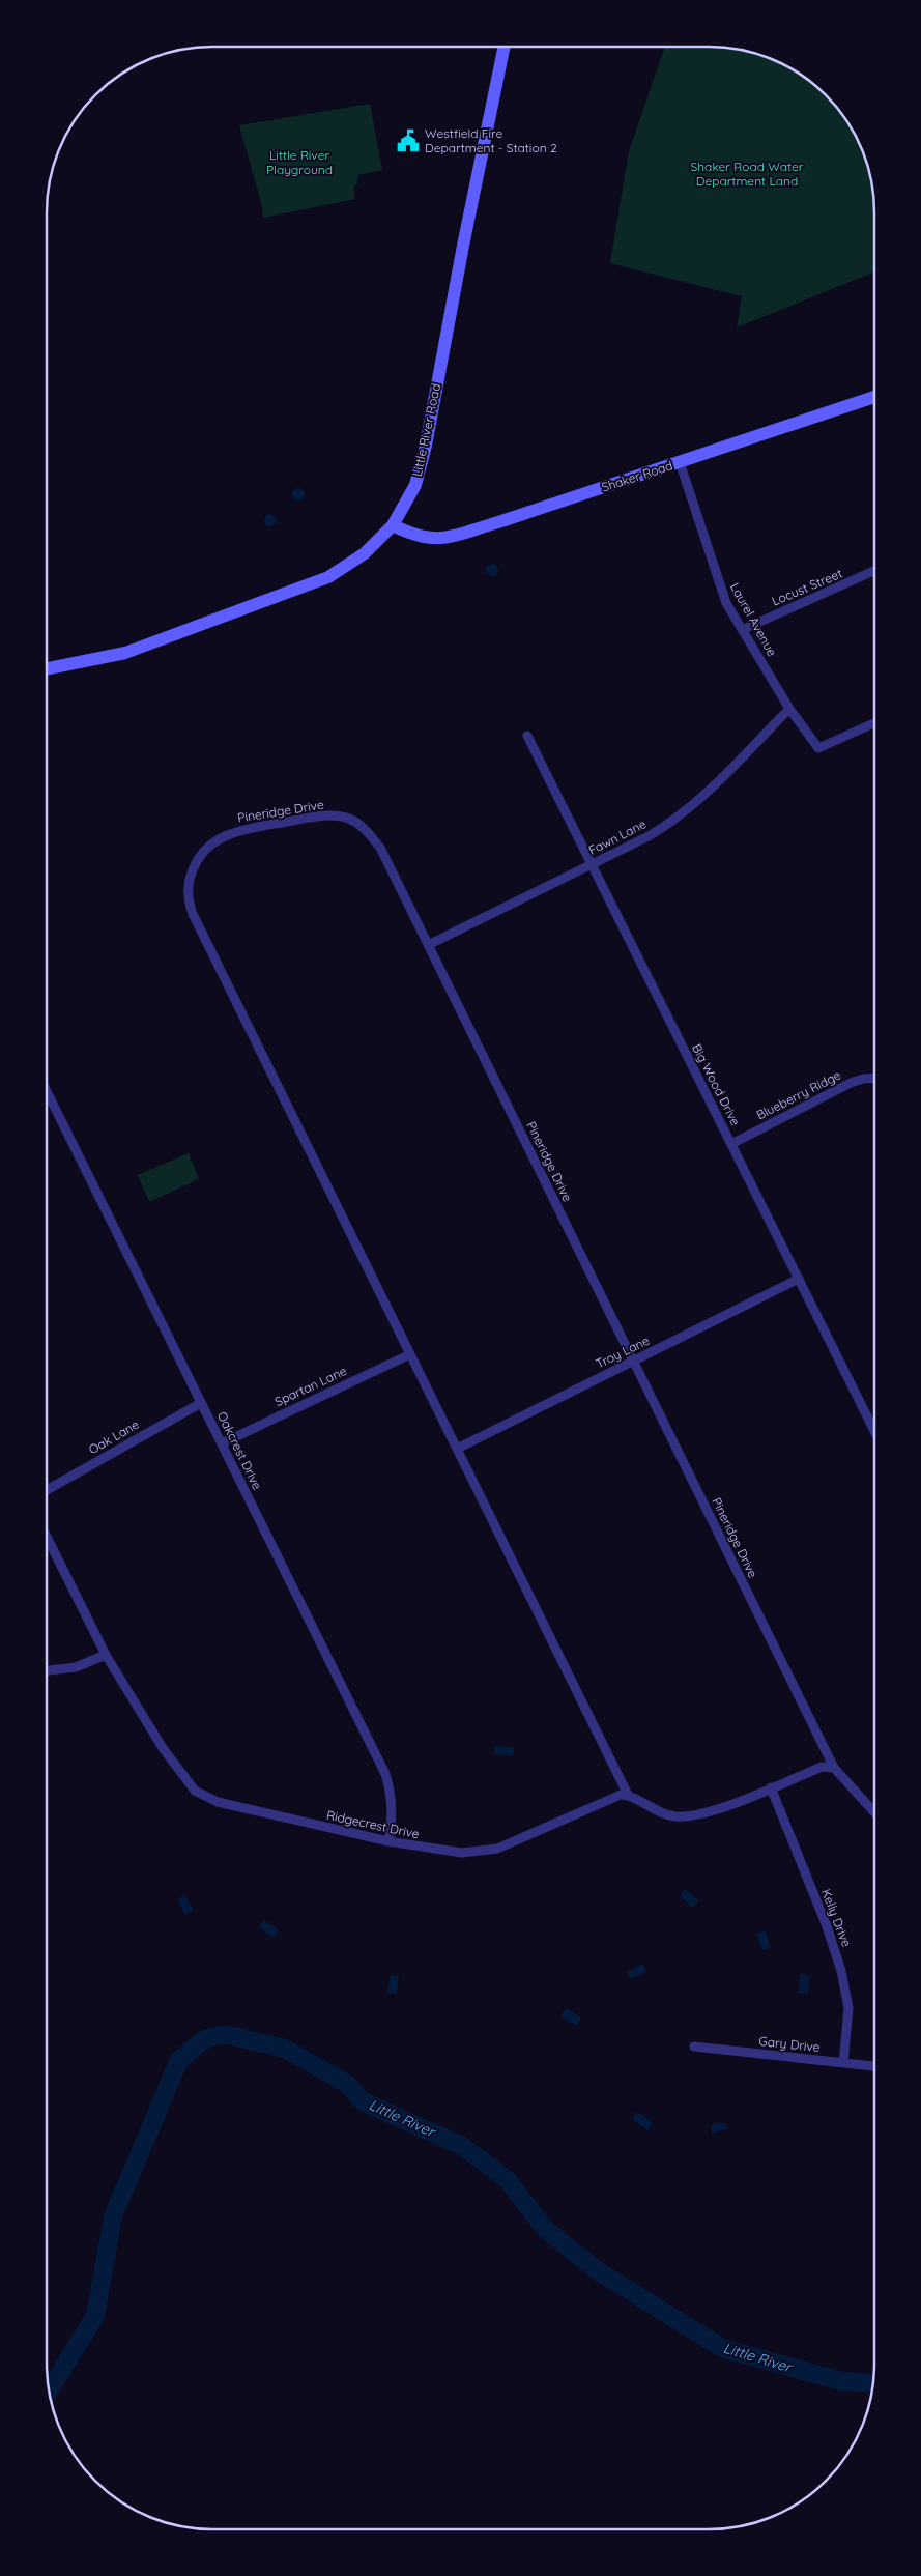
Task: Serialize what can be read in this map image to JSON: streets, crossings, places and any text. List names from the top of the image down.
{
  "streets": {
    "main road": ["Little River Road", "Shaker Road"],
    "street": [
      "Locust Street",
      "Laurel Avenue",
      "Pineridge Drive",
      "Fawn Lane",
      "Big Wood Drive",
      "Blueberry Ridge",
      "Troy Lane",
      "Spartan Lane",
      "Oak Lane",
      "Oakcrest Drive",
      "Ridgecrest Drive",
      "Kelly Drive",
      "Gary Drive"
    ]
  },
  "crossings": [
    ["Little River Road", "Shaker Road"],
    ["Shaker Road", "Laurel Avenue"],
    ["Locust Street", "Laurel Avenue"],
    ["Laurel Avenue", "Fawn Lane"],
    ["Pineridge Drive", "Fawn Lane"],
    ["Pineridge Drive", "Troy Lane"],
    ["Pineridge Drive", "Spartan Lane"],
    ["Pineridge Drive", "Ridgecrest Drive"],
    ["Fawn Lane", "Big Wood Drive"],
    ["Big Wood Drive", "Blueberry Ridge"],
    ["Big Wood Drive", "Troy Lane"],
    ["Spartan Lane", "Oakcrest Drive"],
    ["Oak Lane", "Oakcrest Drive"],
    ["Oakcrest Drive", "Ridgecrest Drive"],
    ["Kelly Drive", "Gary Drive"]
  ],
  "water": ["Little River"],
  "parks": ["Little River Playground", "Shaker Road Water Department Land"],
  "places": {
    "public building": ["Westfield Fire Department - Station 2"]
  }
}
